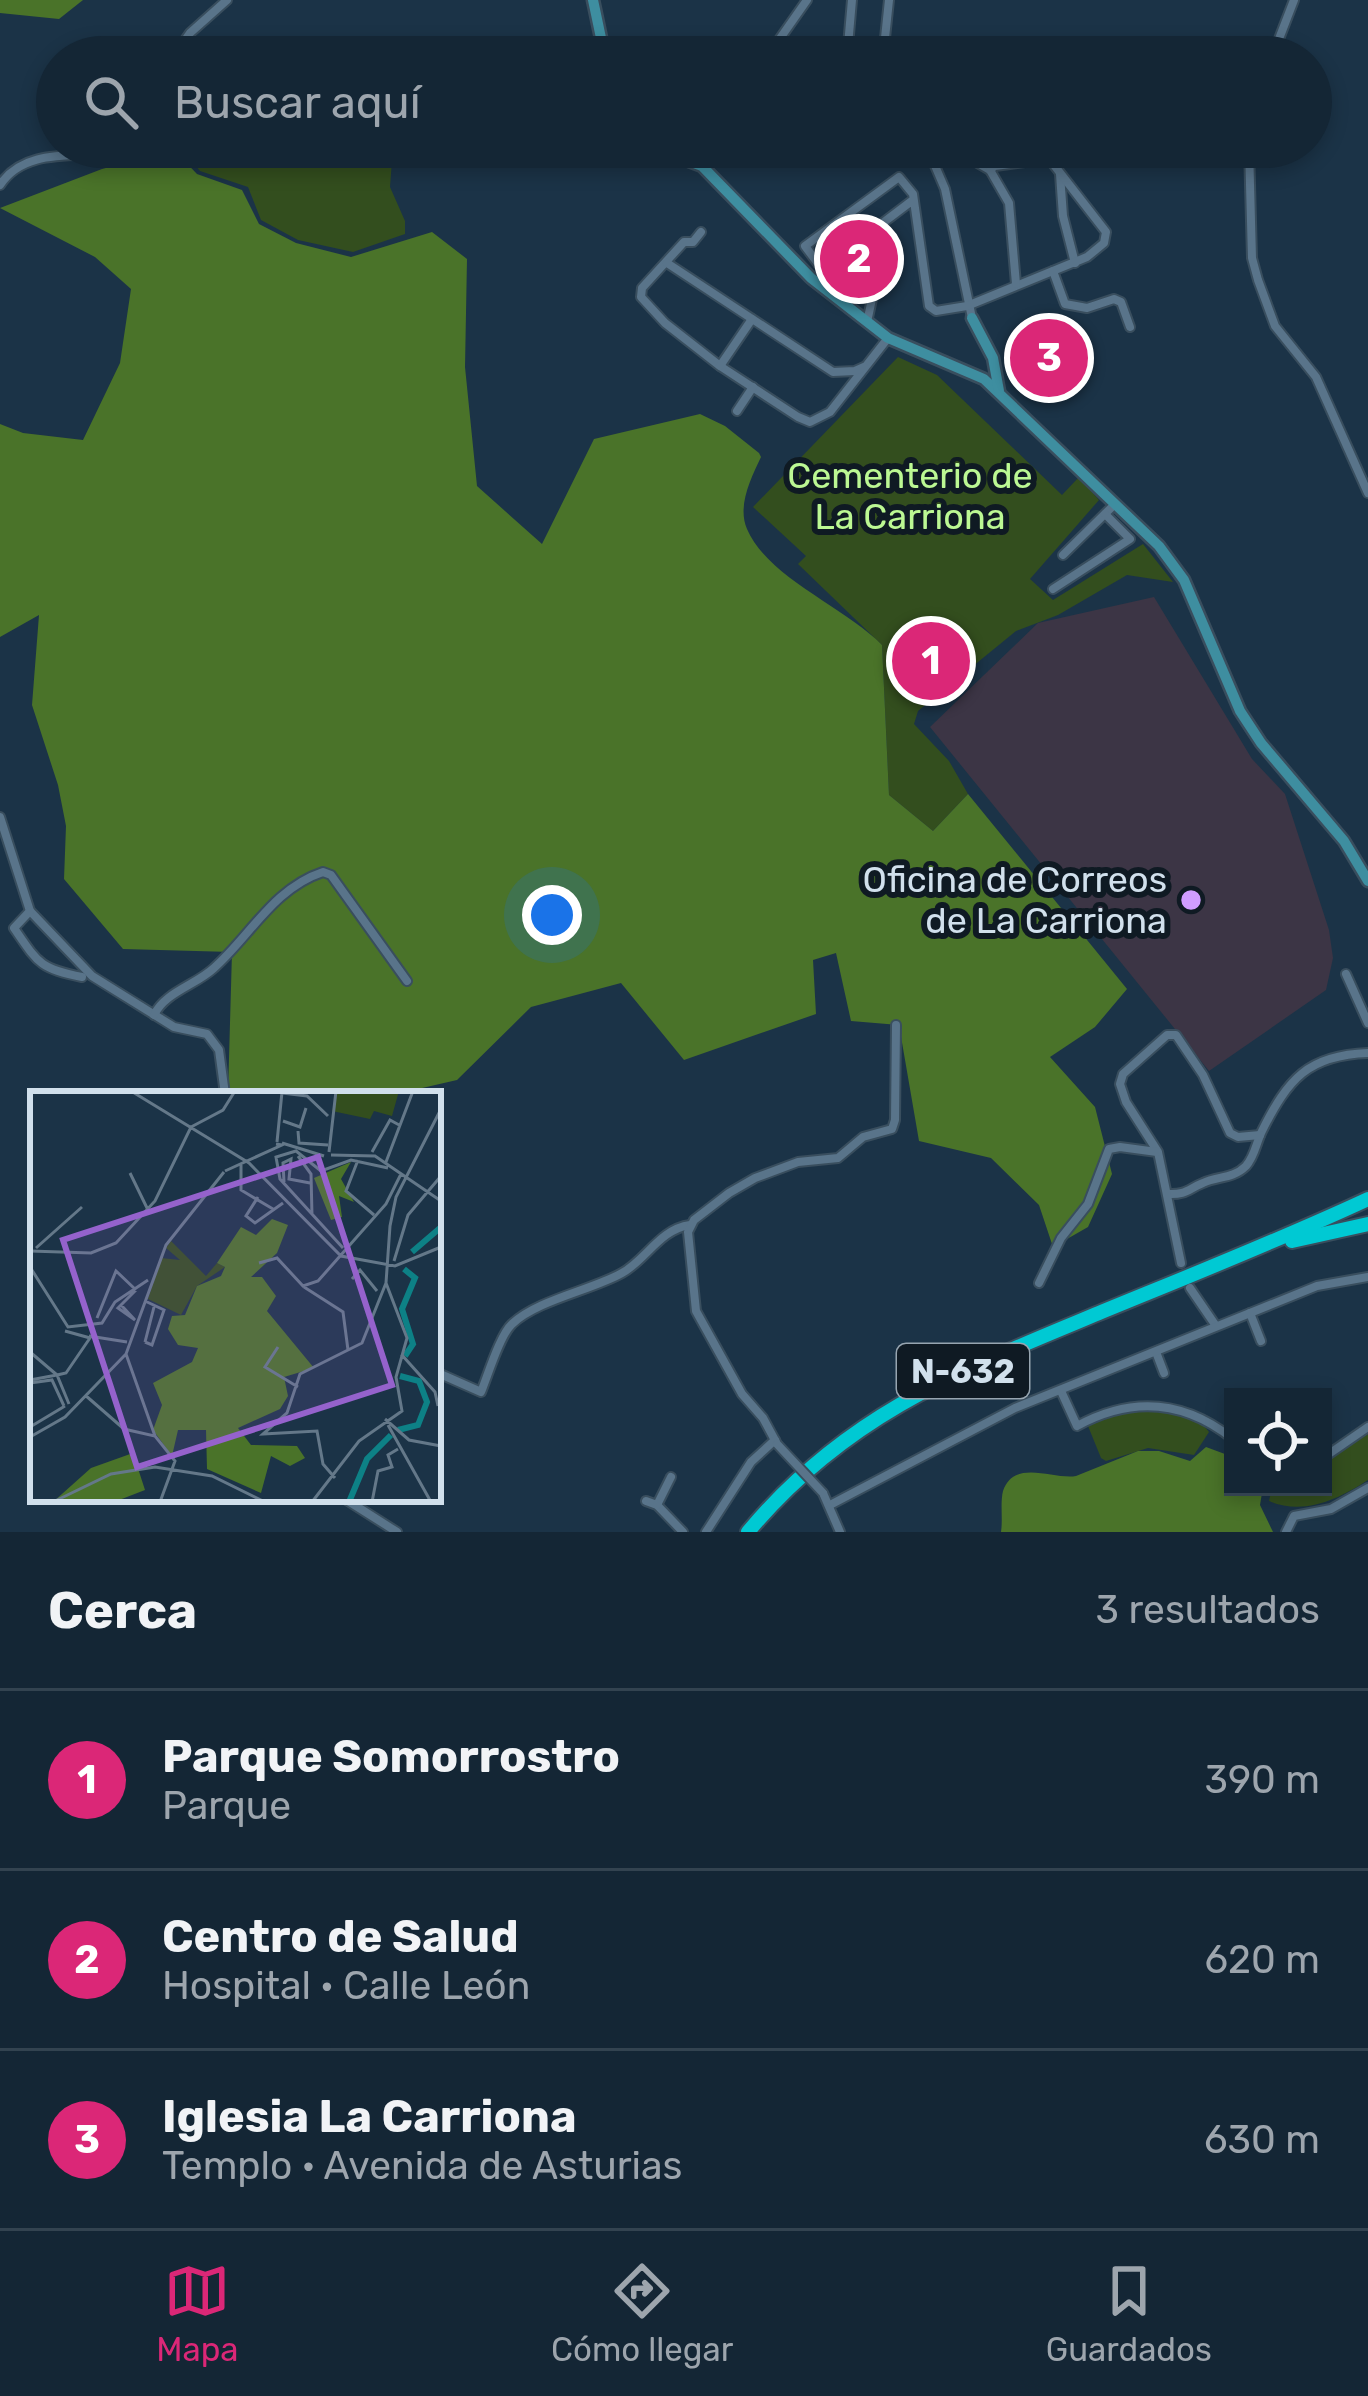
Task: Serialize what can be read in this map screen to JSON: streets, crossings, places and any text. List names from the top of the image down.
{
  "streets": {
    "highway": ["N-632"]
  },
  "parks": ["Cementerio de La Carriona"],
  "places": ["Oficina de Correos de La Carriona"],
  "page": {
    "search": "Buscar aquí",
    "pins": ["2", "3", "1"],
    "heading": ["Cerca", "3 resultados"],
    "list": [
      {
        "mark": "1",
        "name": "Parque Somorrostro",
        "note": "Parque",
        "value": "390 m"
      },
      {
        "mark": "2",
        "name": "Centro de Salud",
        "note": "Hospital · Calle León",
        "value": "620 m"
      },
      {
        "mark": "3",
        "name": "Iglesia La Carriona",
        "note": "Templo · Avenida de Asturias",
        "value": "630 m"
      }
    ],
    "nav": ["Mapa", "Cómo llegar", "Guardados"]
  }
}
